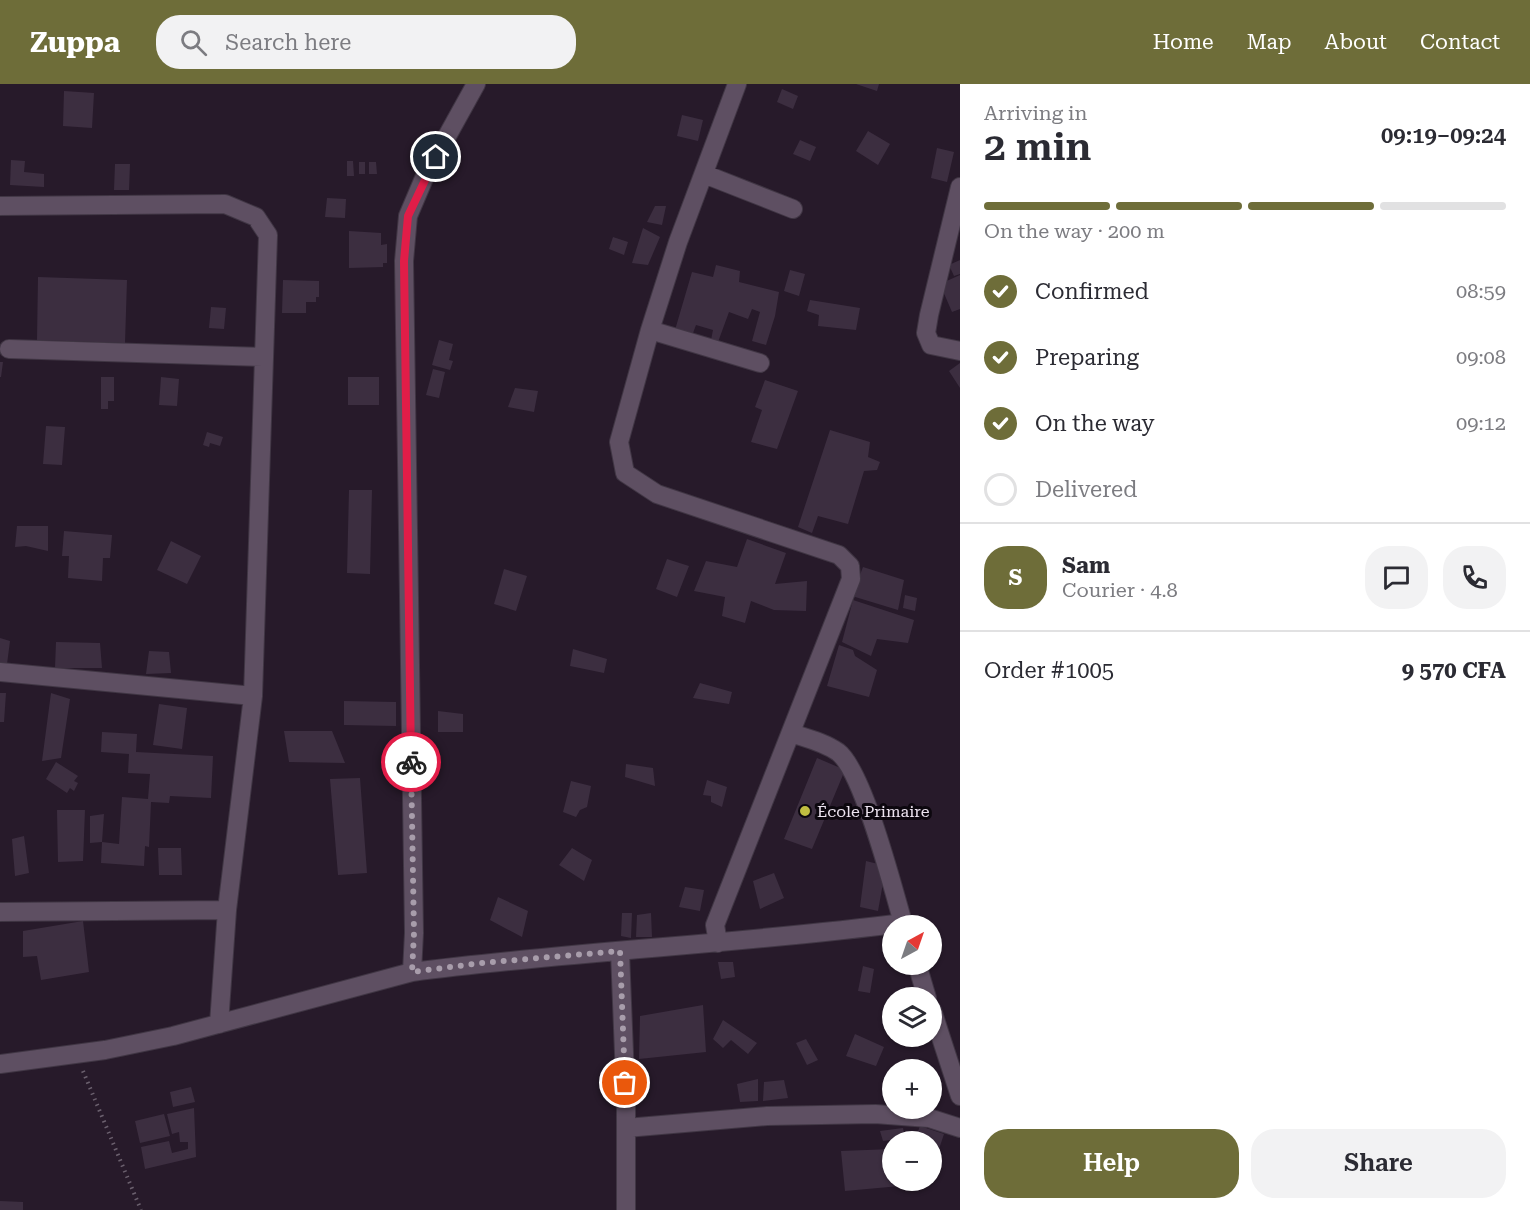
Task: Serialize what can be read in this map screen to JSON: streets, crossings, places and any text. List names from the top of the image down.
{
  "places": ["École Primaire"],
  "north": "top right",
  "page": {
    "header": "Zuppa",
    "search": "Search here",
    "nav": [
      "Home",
      "Map",
      "About",
      "Contact"
    ],
    "heading": ["2 min", "Arriving in", "09:19–09:24"],
    "panel": [
      "Sam",
      "Courier · 4.8",
      "Order #1005",
      "9 570 CFA"
    ],
    "bar": "On the way · 200 m",
    "list": [
      ["Confirmed", "08:59"],
      ["Preparing", "09:08"],
      ["On the way", "09:12"],
      "Delivered"
    ],
    "round": "S",
    "map_buttons": ["+", "−"],
    "buttons": ["Help", "Share"]
  }
}
